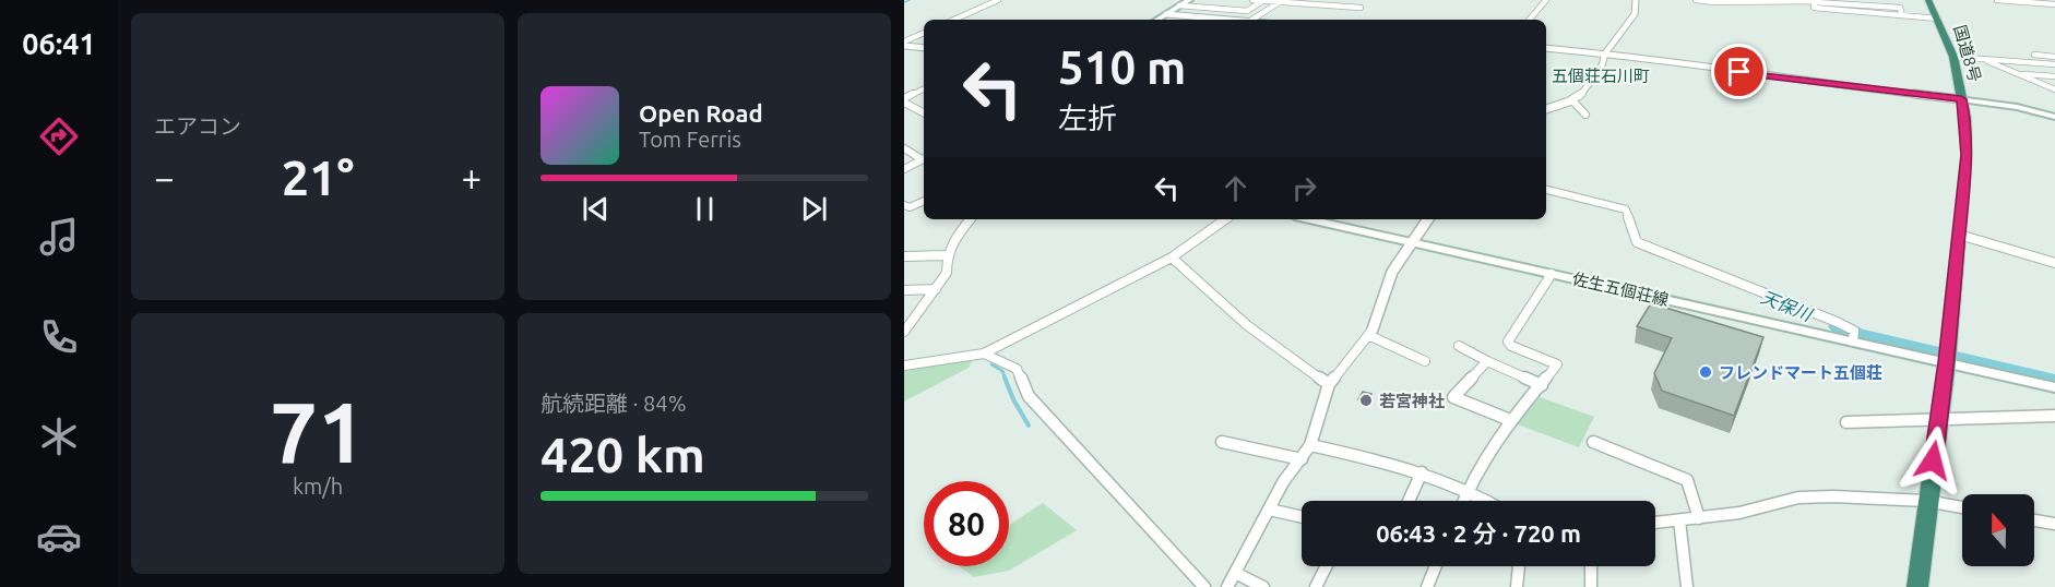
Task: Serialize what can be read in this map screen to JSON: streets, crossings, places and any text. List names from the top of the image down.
{
  "streets": {
    "highway": ["国道8号"],
    "main road": ["佐生五個荘線"]
  },
  "crossings": [
    ["国道8号", "佐生五個荘線"]
  ],
  "districts": ["五個荘石川町"],
  "water": ["天保川"],
  "places": ["フレンドマート五個荘", "若宮神社"],
  "north": "top",
  "page": {
    "tabs": "06:41",
    "tile": [
      "エアコン",
      ["71", "km/h"],
      ["航続距離 · 84%", "420 km"]
    ],
    "turn": ["510 m", "左折"],
    "song": ["Open Road", "Tom Ferris"],
    "heat": ["−", "21°", "+"],
    "limit": "80",
    "trip": "06:43 · 2 分 · 720 m"
  }
}
